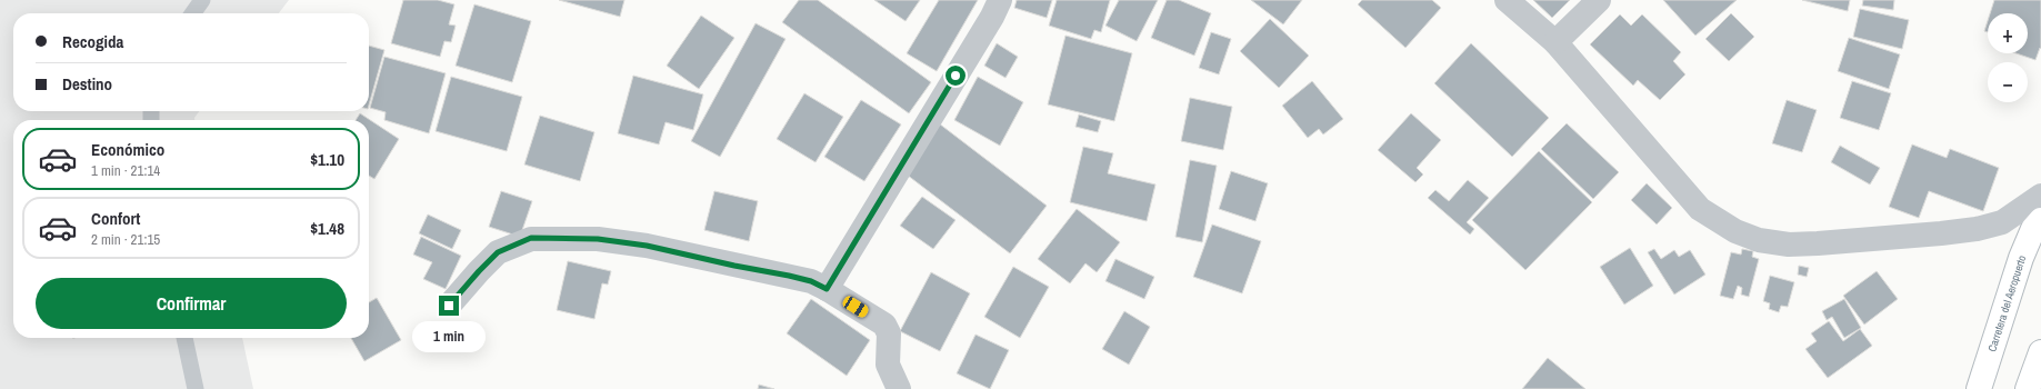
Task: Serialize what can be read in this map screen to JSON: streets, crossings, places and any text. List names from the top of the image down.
{
  "streets": {
    "main road": ["Carretera del Aeropuerto"]
  },
  "page": {
    "map_buttons": ["+", "−"],
    "banner": ["Recogida", "Destino"],
    "list": [
      {
        "name": "Económico",
        "note": "1 min · 21:14",
        "value": "$1.10"
      },
      {
        "name": "Confort",
        "note": "2 min · 21:15",
        "value": "$1.48"
      }
    ],
    "buttons": "Confirmar",
    "bubble": "1 min"
  }
}
